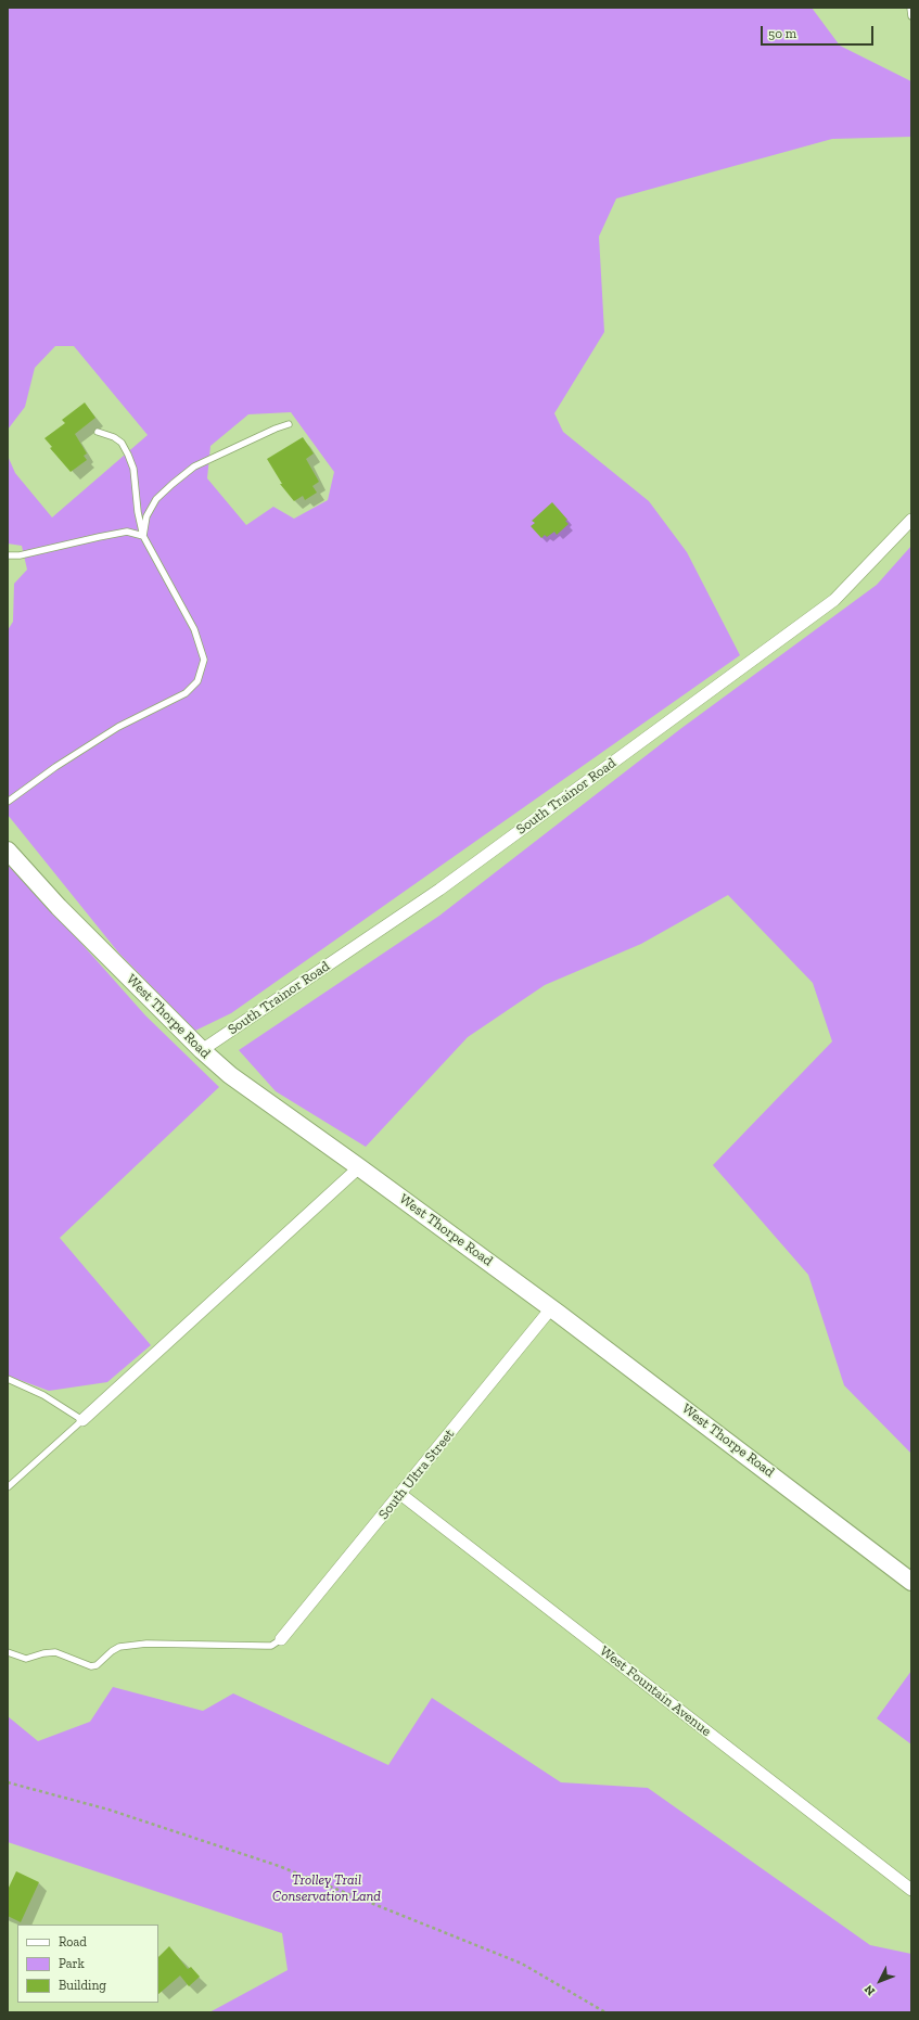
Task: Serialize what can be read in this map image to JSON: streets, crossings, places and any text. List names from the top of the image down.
{
  "streets": {
    "street": [
      "South Trainor Road",
      "West Thorpe Road",
      "South Ultra Street",
      "West Fountain Avenue"
    ]
  },
  "crossings": [
    ["South Trainor Road", "West Thorpe Road"],
    ["West Thorpe Road", "South Ultra Street"],
    ["South Ultra Street", "West Fountain Avenue"]
  ],
  "parks": ["Trolley Trail Conservation Land"],
  "legend": ["Road", "Park", "Building"],
  "scale_bar": "50 m",
  "north": "bottom left"
}
